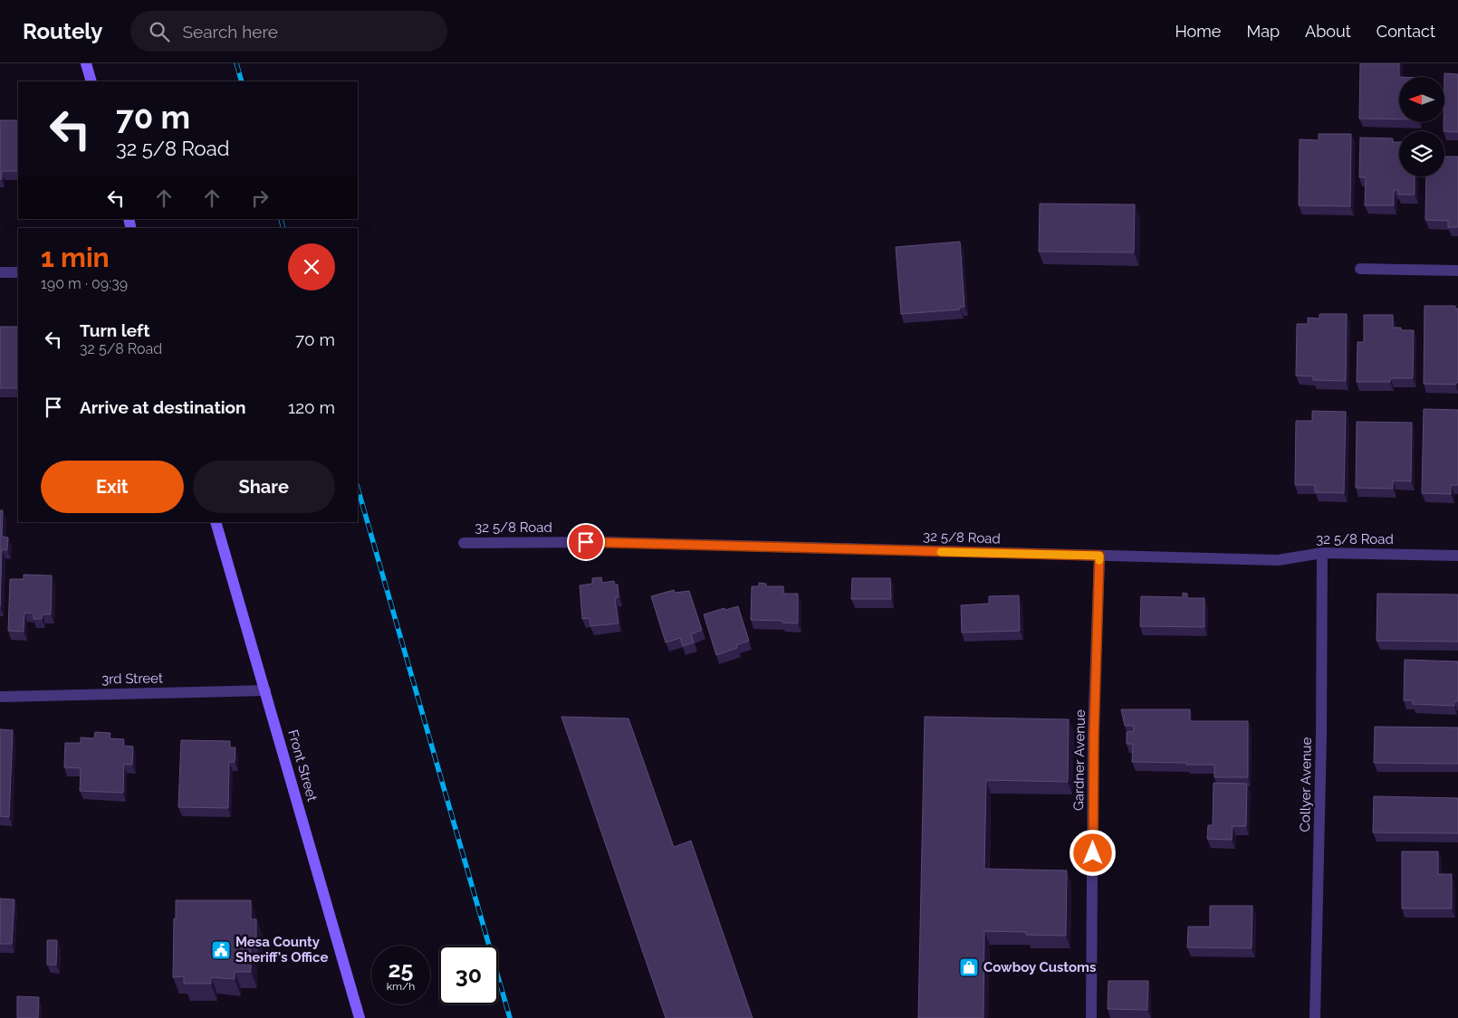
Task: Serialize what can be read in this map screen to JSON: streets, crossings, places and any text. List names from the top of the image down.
{
  "streets": {
    "street": [
      "32 5/8 Road",
      "3rd Street",
      "Gardner Avenue",
      "Front Street",
      "Collyer Avenue"
    ]
  },
  "crossings": [
    ["32 5/8 Road", "Gardner Avenue"],
    ["32 5/8 Road", "Collyer Avenue"],
    ["3rd Street", "Front Street"]
  ],
  "places": {
    "public building": ["Mesa County Sheriff's Office"],
    "shop": ["Cowboy Customs"]
  },
  "north": "left",
  "page": {
    "header": "Routely",
    "search": "Search here",
    "nav": [
      "Home",
      "Map",
      "About",
      "Contact"
    ],
    "turn": ["70 m", "32 5/8 Road"],
    "heading": ["1 min", "190 m · 09:39"],
    "list": [
      {
        "name": "Turn left",
        "note": "32 5/8 Road",
        "value": "70 m"
      },
      {
        "name": "Arrive at destination",
        "value": "120 m"
      }
    ],
    "buttons": ["Exit", "Share"],
    "speed": "25 km/h",
    "limit": "30"
  }
}
